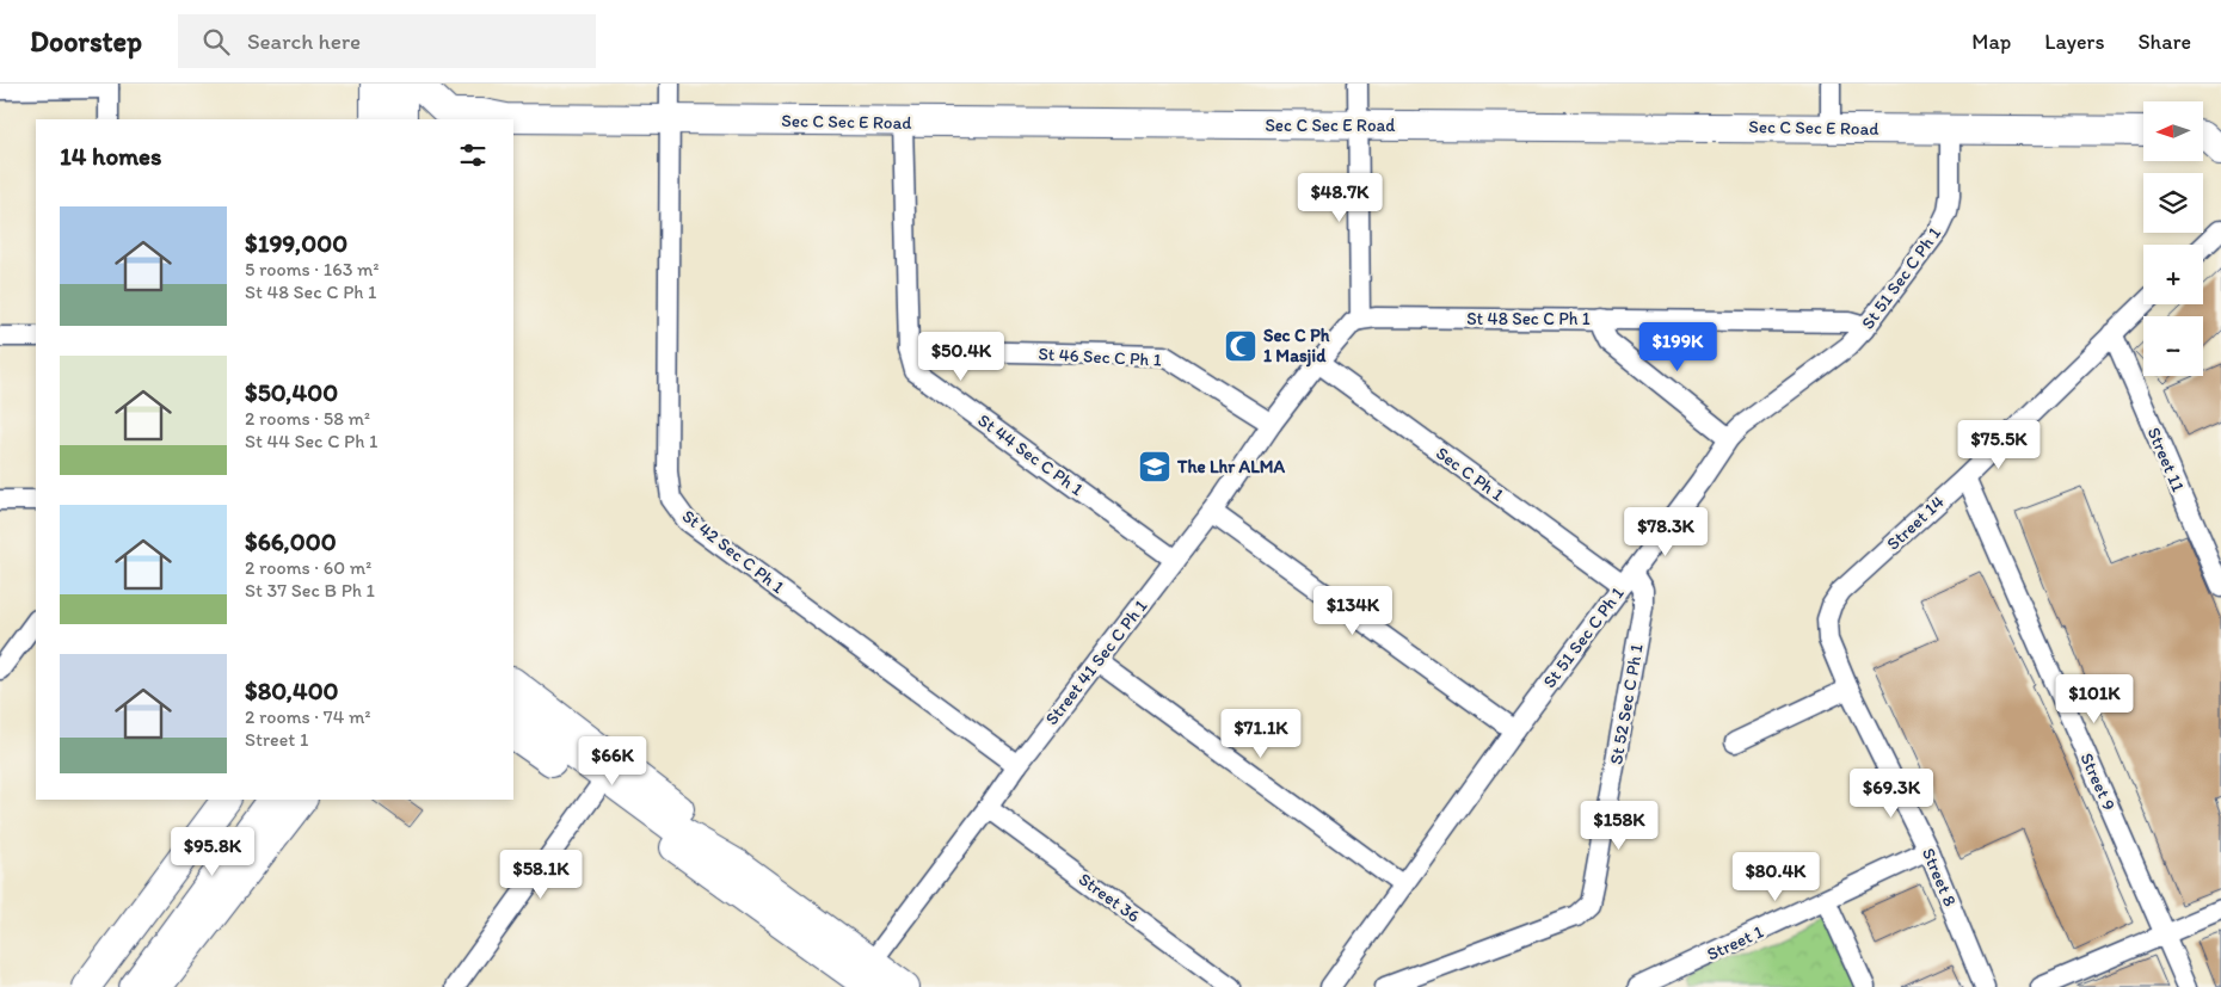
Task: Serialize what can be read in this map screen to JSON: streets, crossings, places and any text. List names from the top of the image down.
{
  "streets": {
    "main road": ["Sec C Sec E Road"],
    "street": [
      "St 51 Sec C Ph 1",
      "St 48 Sec C Ph 1",
      "St 46 Sec C Ph 1",
      "St 44 Sec C Ph 1",
      "Street 11",
      "Sec C Ph 1",
      "Street 14",
      "St 42 Sec C Ph 1",
      "Street 41 Sec C Ph 1",
      "St 52 Sec C Ph 1",
      "Street 9",
      "Street 8",
      "Street 36",
      "Street 1"
    ]
  },
  "crossings": [
    ["Sec C Sec E Road", "St 51 Sec C Ph 1"],
    ["Sec C Sec E Road", "St 44 Sec C Ph 1"],
    ["Sec C Sec E Road", "St 42 Sec C Ph 1"],
    ["St 51 Sec C Ph 1", "St 48 Sec C Ph 1"],
    ["St 51 Sec C Ph 1", "Sec C Ph 1"],
    ["St 51 Sec C Ph 1", "St 52 Sec C Ph 1"],
    ["St 46 Sec C Ph 1", "St 44 Sec C Ph 1"],
    ["St 46 Sec C Ph 1", "Street 41 Sec C Ph 1"],
    ["St 44 Sec C Ph 1", "Street 41 Sec C Ph 1"],
    ["Street 11", "Street 14"],
    ["Sec C Ph 1", "Street 41 Sec C Ph 1"],
    ["Sec C Ph 1", "St 52 Sec C Ph 1"],
    ["Street 14", "Street 9"],
    ["Street 14", "Street 8"],
    ["St 42 Sec C Ph 1", "Street 41 Sec C Ph 1"],
    ["Street 41 Sec C Ph 1", "Street 36"],
    ["Street 8", "Street 1"]
  ],
  "places": {
    "mosque": ["Sec C Ph 1 Masjid"],
    "school or university": ["The Lhr ALMA"]
  },
  "north": "left",
  "page": {
    "header": "Doorstep",
    "search": "Search here",
    "nav": ["Map", "Layers", "Share"],
    "map_buttons": ["+", "−"],
    "heading": "14 homes",
    "price": [
      "$48.7K",
      "$199K",
      "$50.4K",
      "$75.5K",
      "$78.3K",
      "$134K",
      "$101K",
      "$71.1K",
      "$66K",
      "$69.3K",
      "$158K",
      "$95.8K",
      "$58.1K",
      "$80.4K"
    ],
    "list": [
      {
        "name": "$199,000",
        "note": "5 rooms · 163 m² · St 48 Sec C Ph 1"
      },
      {
        "name": "$50,400",
        "note": "2 rooms · 58 m² · St 44 Sec C Ph 1"
      },
      {
        "name": "$66,000",
        "note": "2 rooms · 60 m² · St 37 Sec B Ph 1"
      },
      {
        "name": "$80,400",
        "note": "2 rooms · 74 m² · Street 1"
      }
    ]
  }
}
